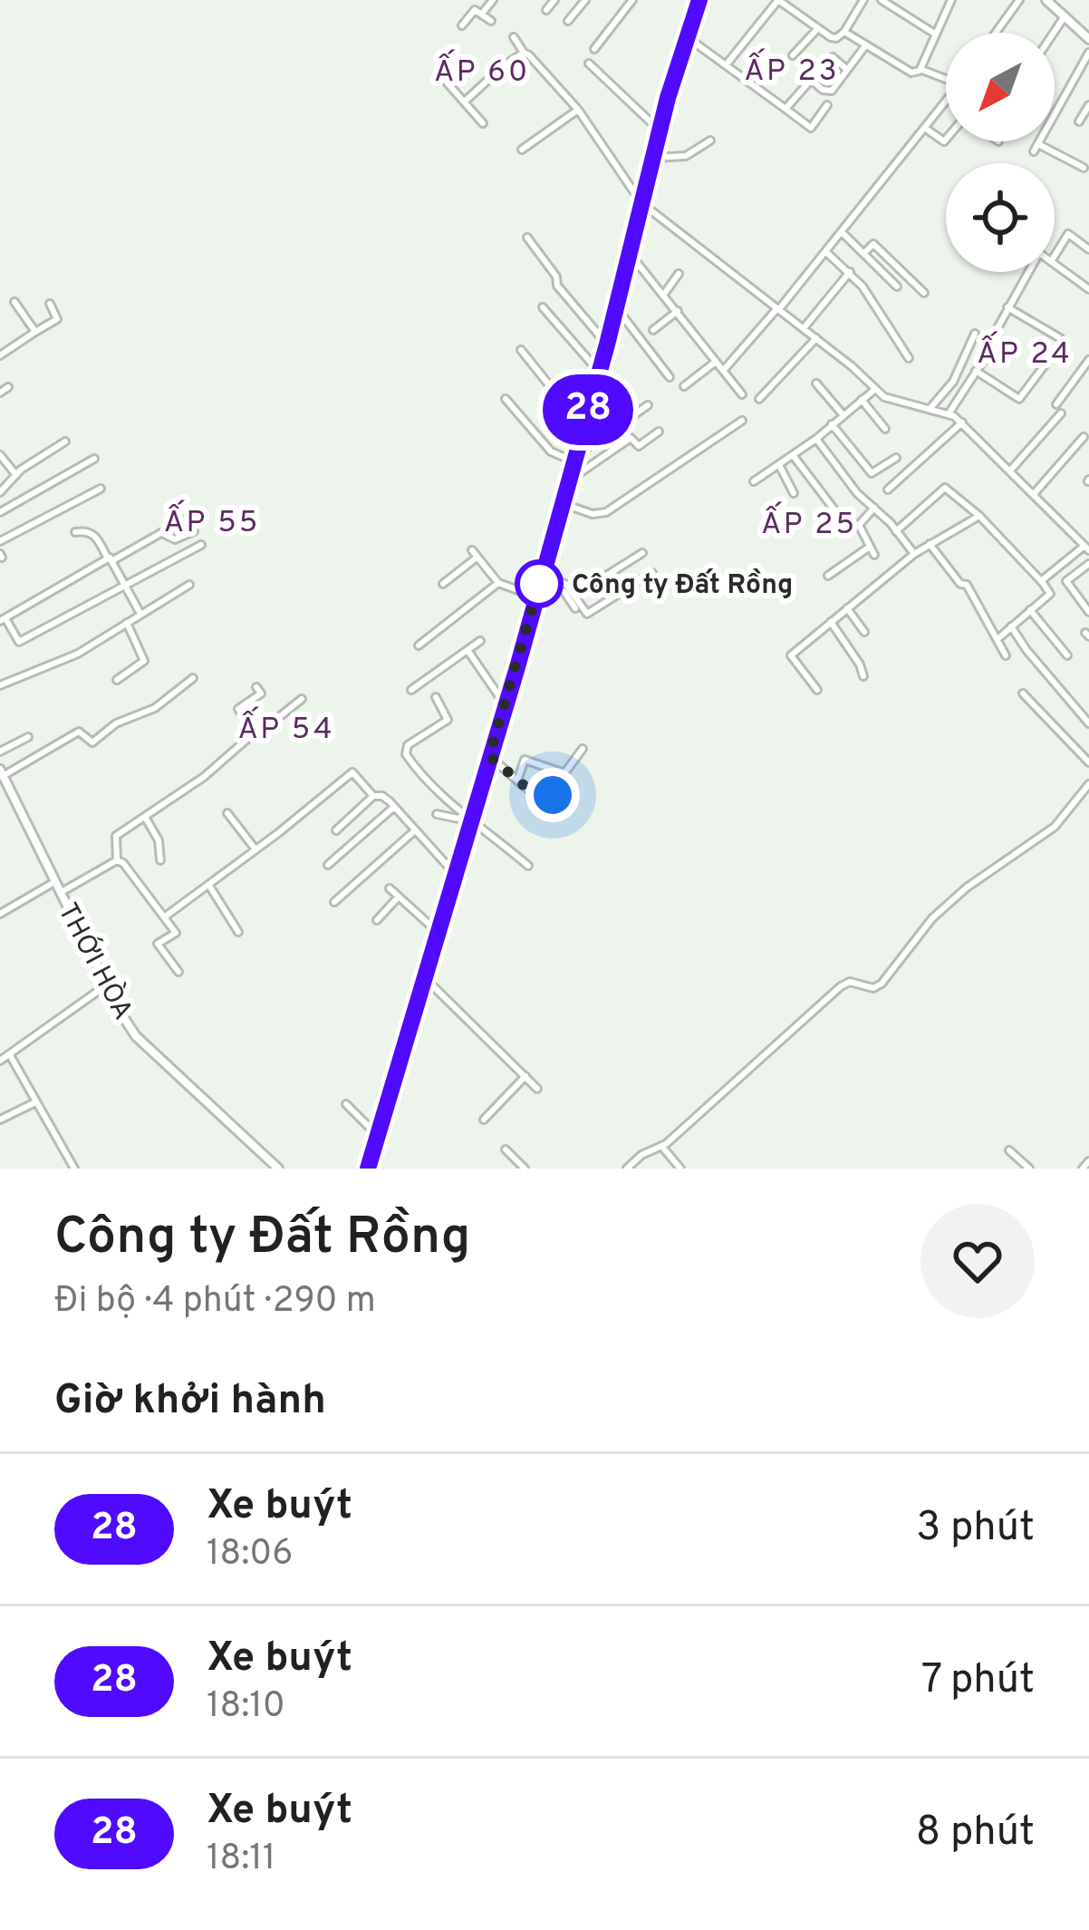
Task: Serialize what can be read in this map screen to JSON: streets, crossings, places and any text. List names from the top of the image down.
{
  "streets": {
    "main road": ["THỚI HÒA"]
  },
  "districts": [
    "ẤP 23",
    "ẤP 60",
    "ẤP 24",
    "ẤP 55",
    "ẤP 25",
    "ẤP 54"
  ],
  "places": ["Công ty Đất Rồng"],
  "lines": ["bus line 28"],
  "north": "bottom left",
  "page": {
    "on_map": "28",
    "heading": [
      ["Công ty Đất Rồng", "Đi bộ · 4 phút · 290 m"],
      "Giờ khởi hành"
    ],
    "list": [
      {
        "mark": "28",
        "name": "Xe buýt",
        "note": "18:06",
        "value": "3 phút"
      },
      {
        "mark": "28",
        "name": "Xe buýt",
        "note": "18:10",
        "value": "7 phút"
      },
      {
        "mark": "28",
        "name": "Xe buýt",
        "note": "18:11",
        "value": "8 phút"
      }
    ]
  }
}
